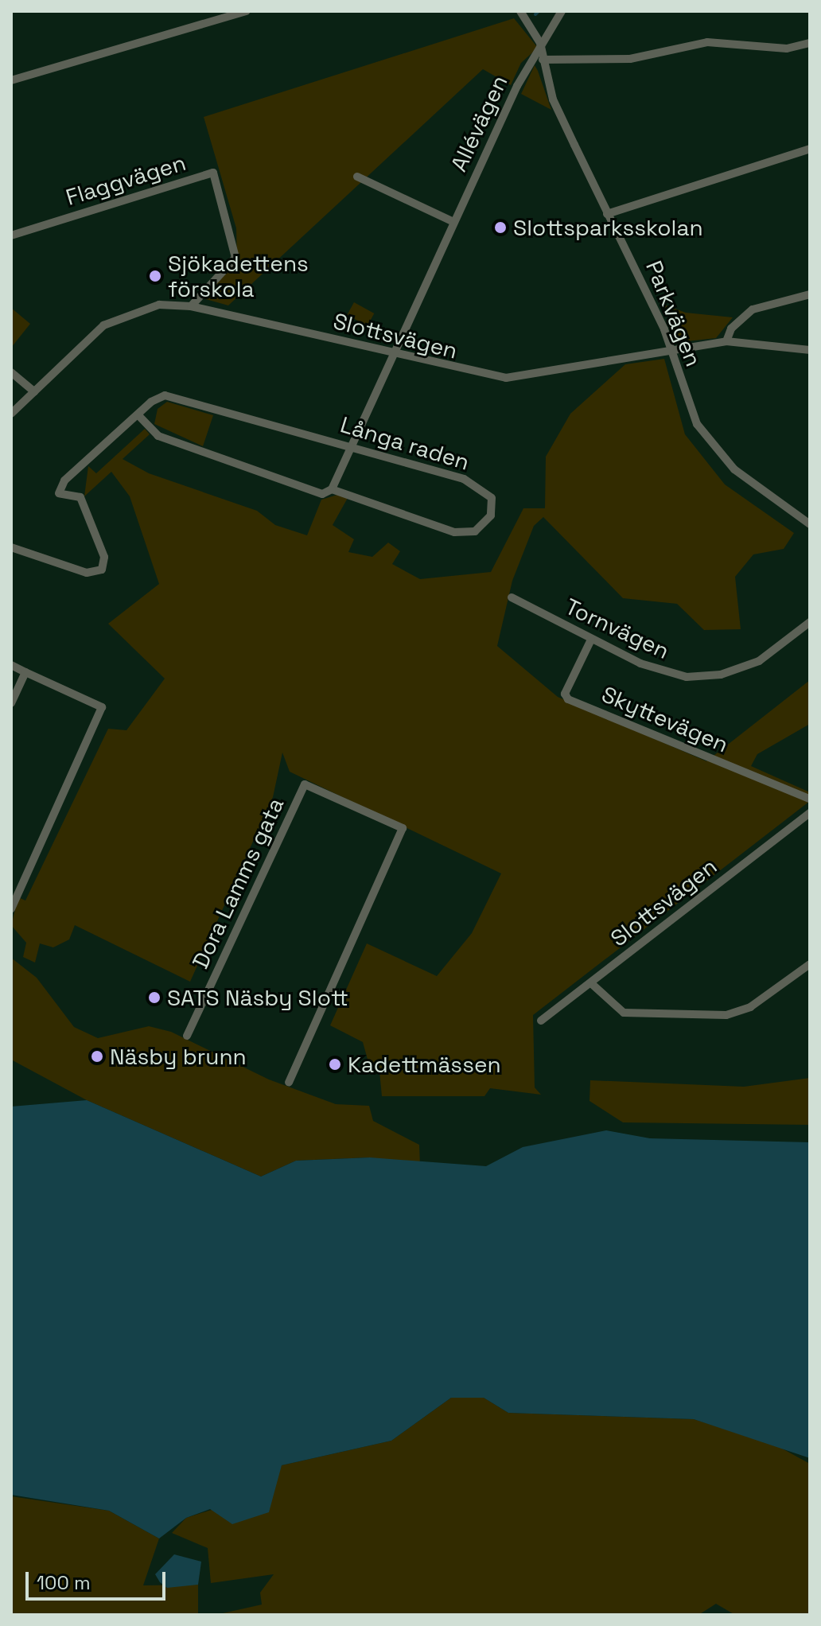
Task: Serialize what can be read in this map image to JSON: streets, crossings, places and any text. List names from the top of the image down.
{
  "streets": {
    "street": [
      "Allévägen",
      "Flaggvägen",
      "Parkvägen",
      "Slottsvägen",
      "Långa raden",
      "Tornvägen",
      "Skyttevägen",
      "Dora Lamms gata"
    ]
  },
  "crossings": [
    ["Allévägen", "Parkvägen"],
    ["Allévägen", "Slottsvägen"],
    ["Allévägen", "Långa raden"],
    ["Flaggvägen", "Slottsvägen"],
    ["Parkvägen", "Slottsvägen"],
    ["Tornvägen", "Skyttevägen"]
  ],
  "places": [
    "Slottsparksskolan",
    "Sjökadettens förskola",
    "SATS Näsby Slott",
    "Näsby brunn",
    "Kadettmässen"
  ],
  "scale_bar": "100 m"
}
